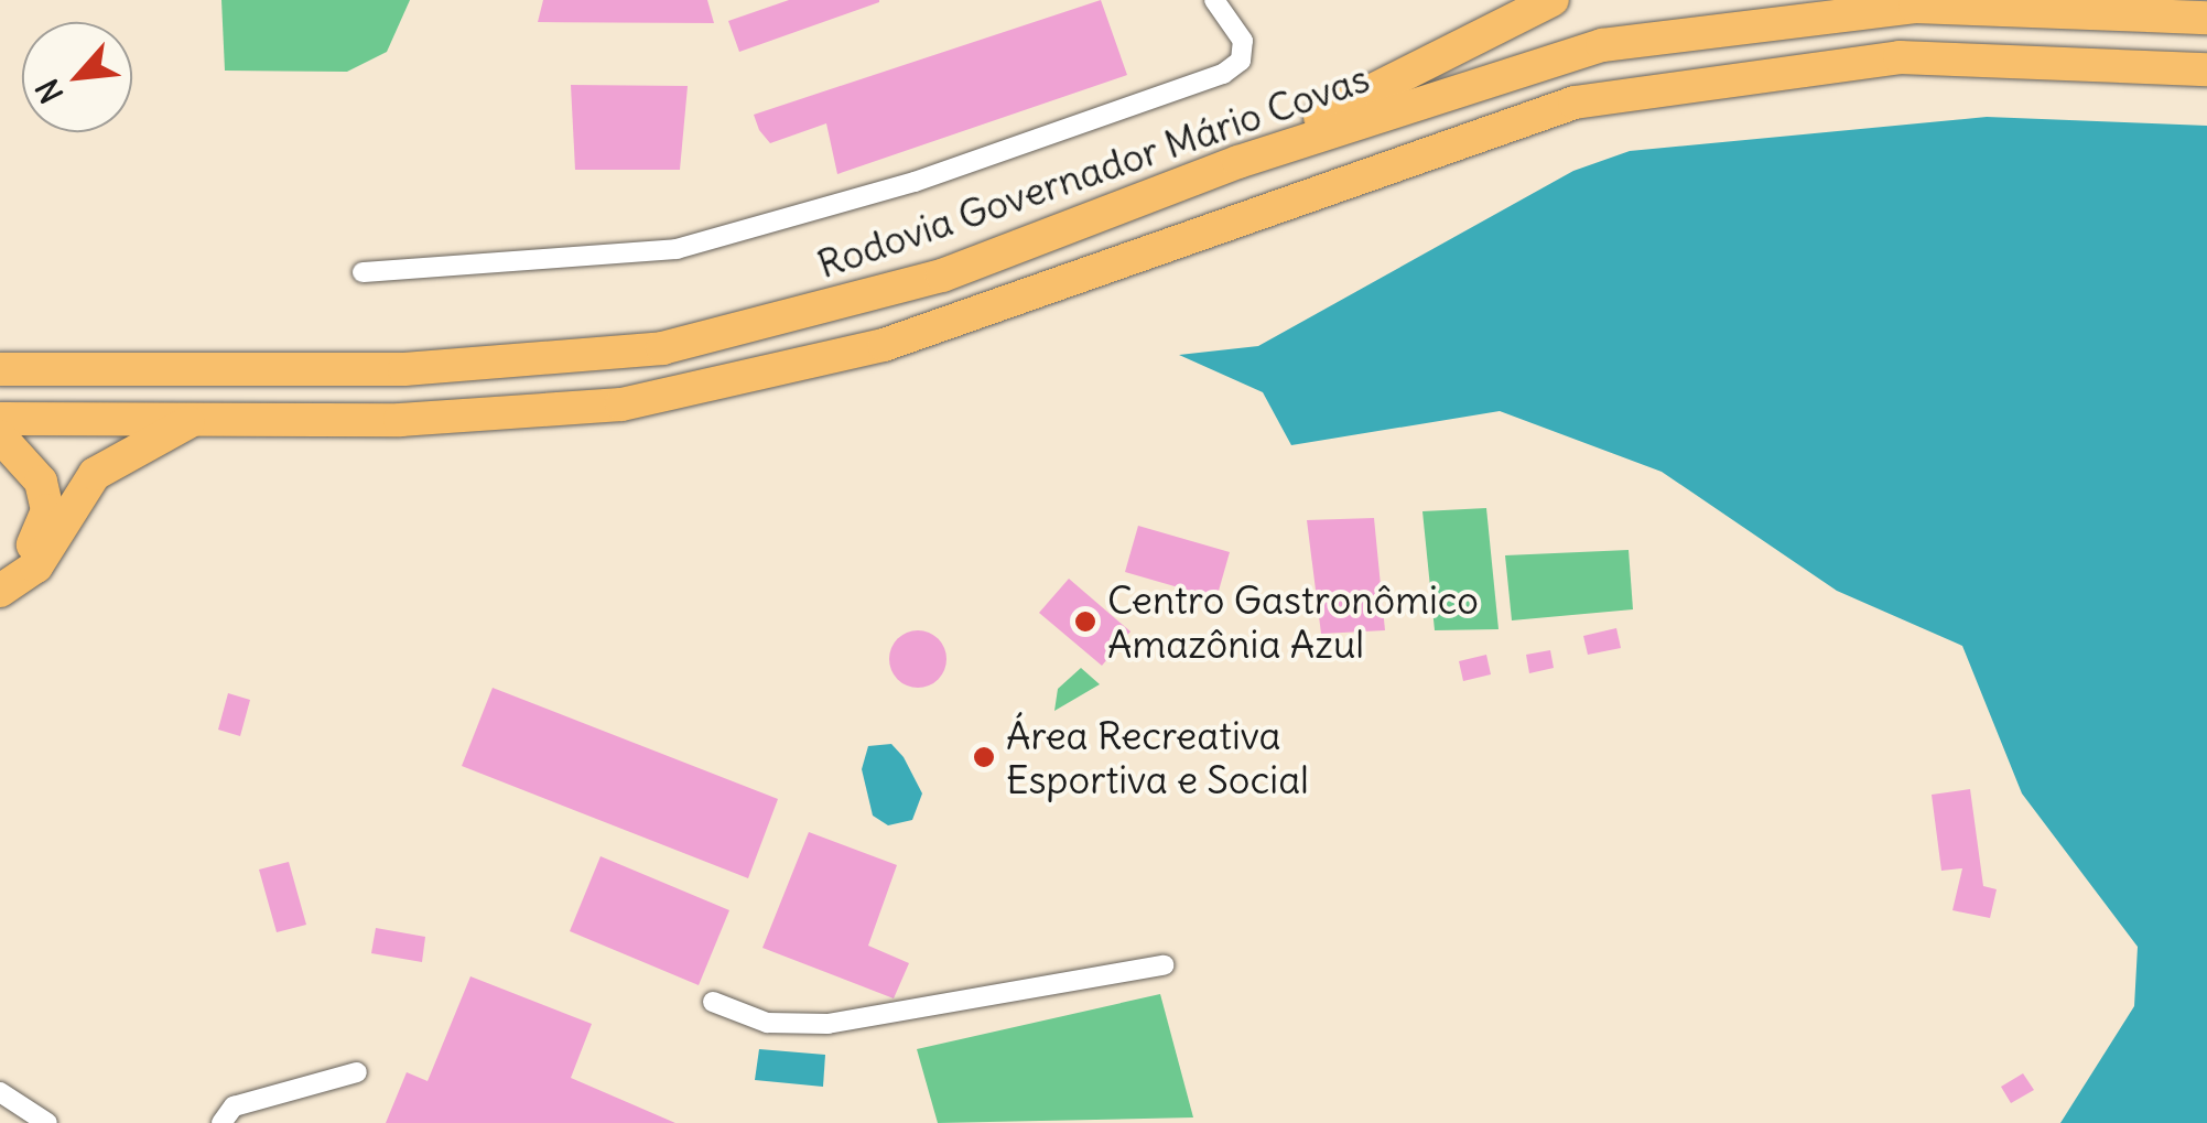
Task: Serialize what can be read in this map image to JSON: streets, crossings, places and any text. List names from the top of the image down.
{
  "streets": {
    "highway": ["Rodovia Governador Mário Covas"]
  },
  "places": ["Centro Gastronômico Amazônia Azul", "Área Recreativa Esportiva e Social"],
  "north": "bottom left"
}
